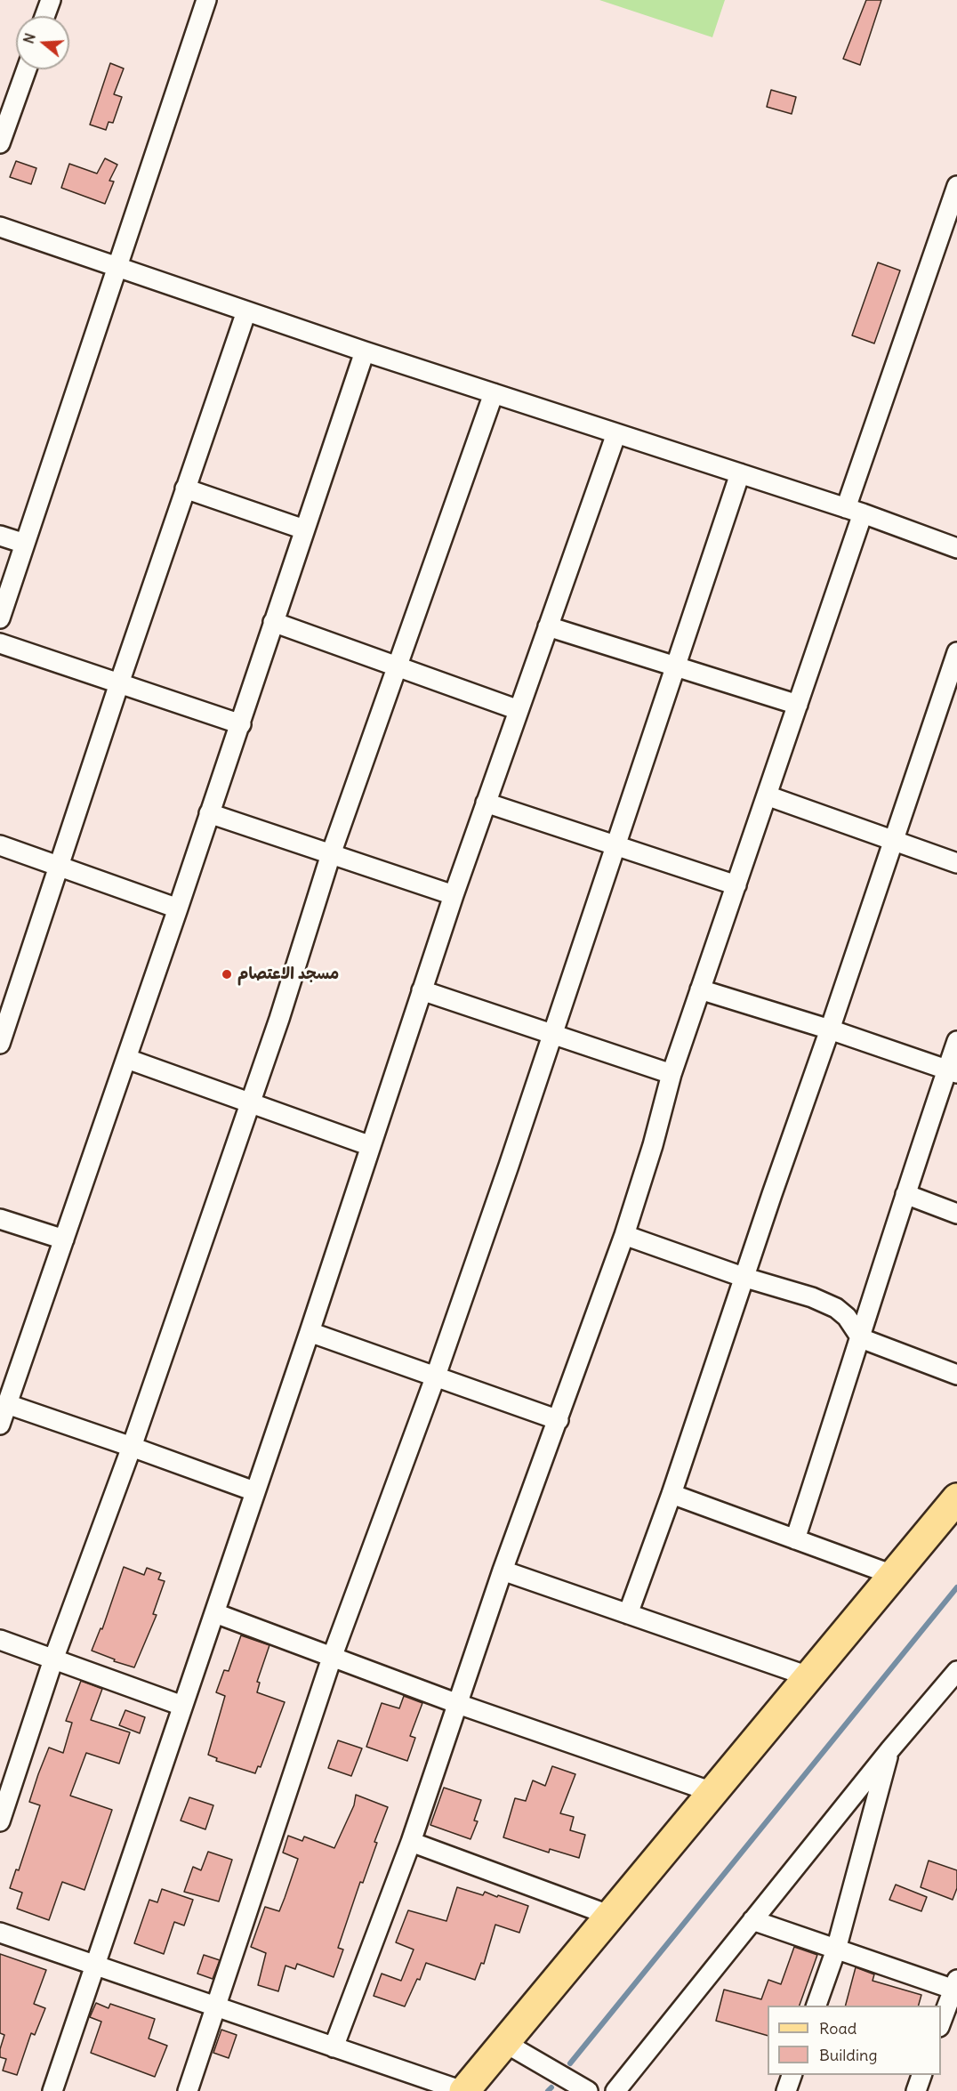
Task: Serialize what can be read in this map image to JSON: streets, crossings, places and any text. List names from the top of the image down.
{
  "places": ["مسجد الاعتصام"],
  "legend": ["Road", "Building"],
  "north": "left"
}
